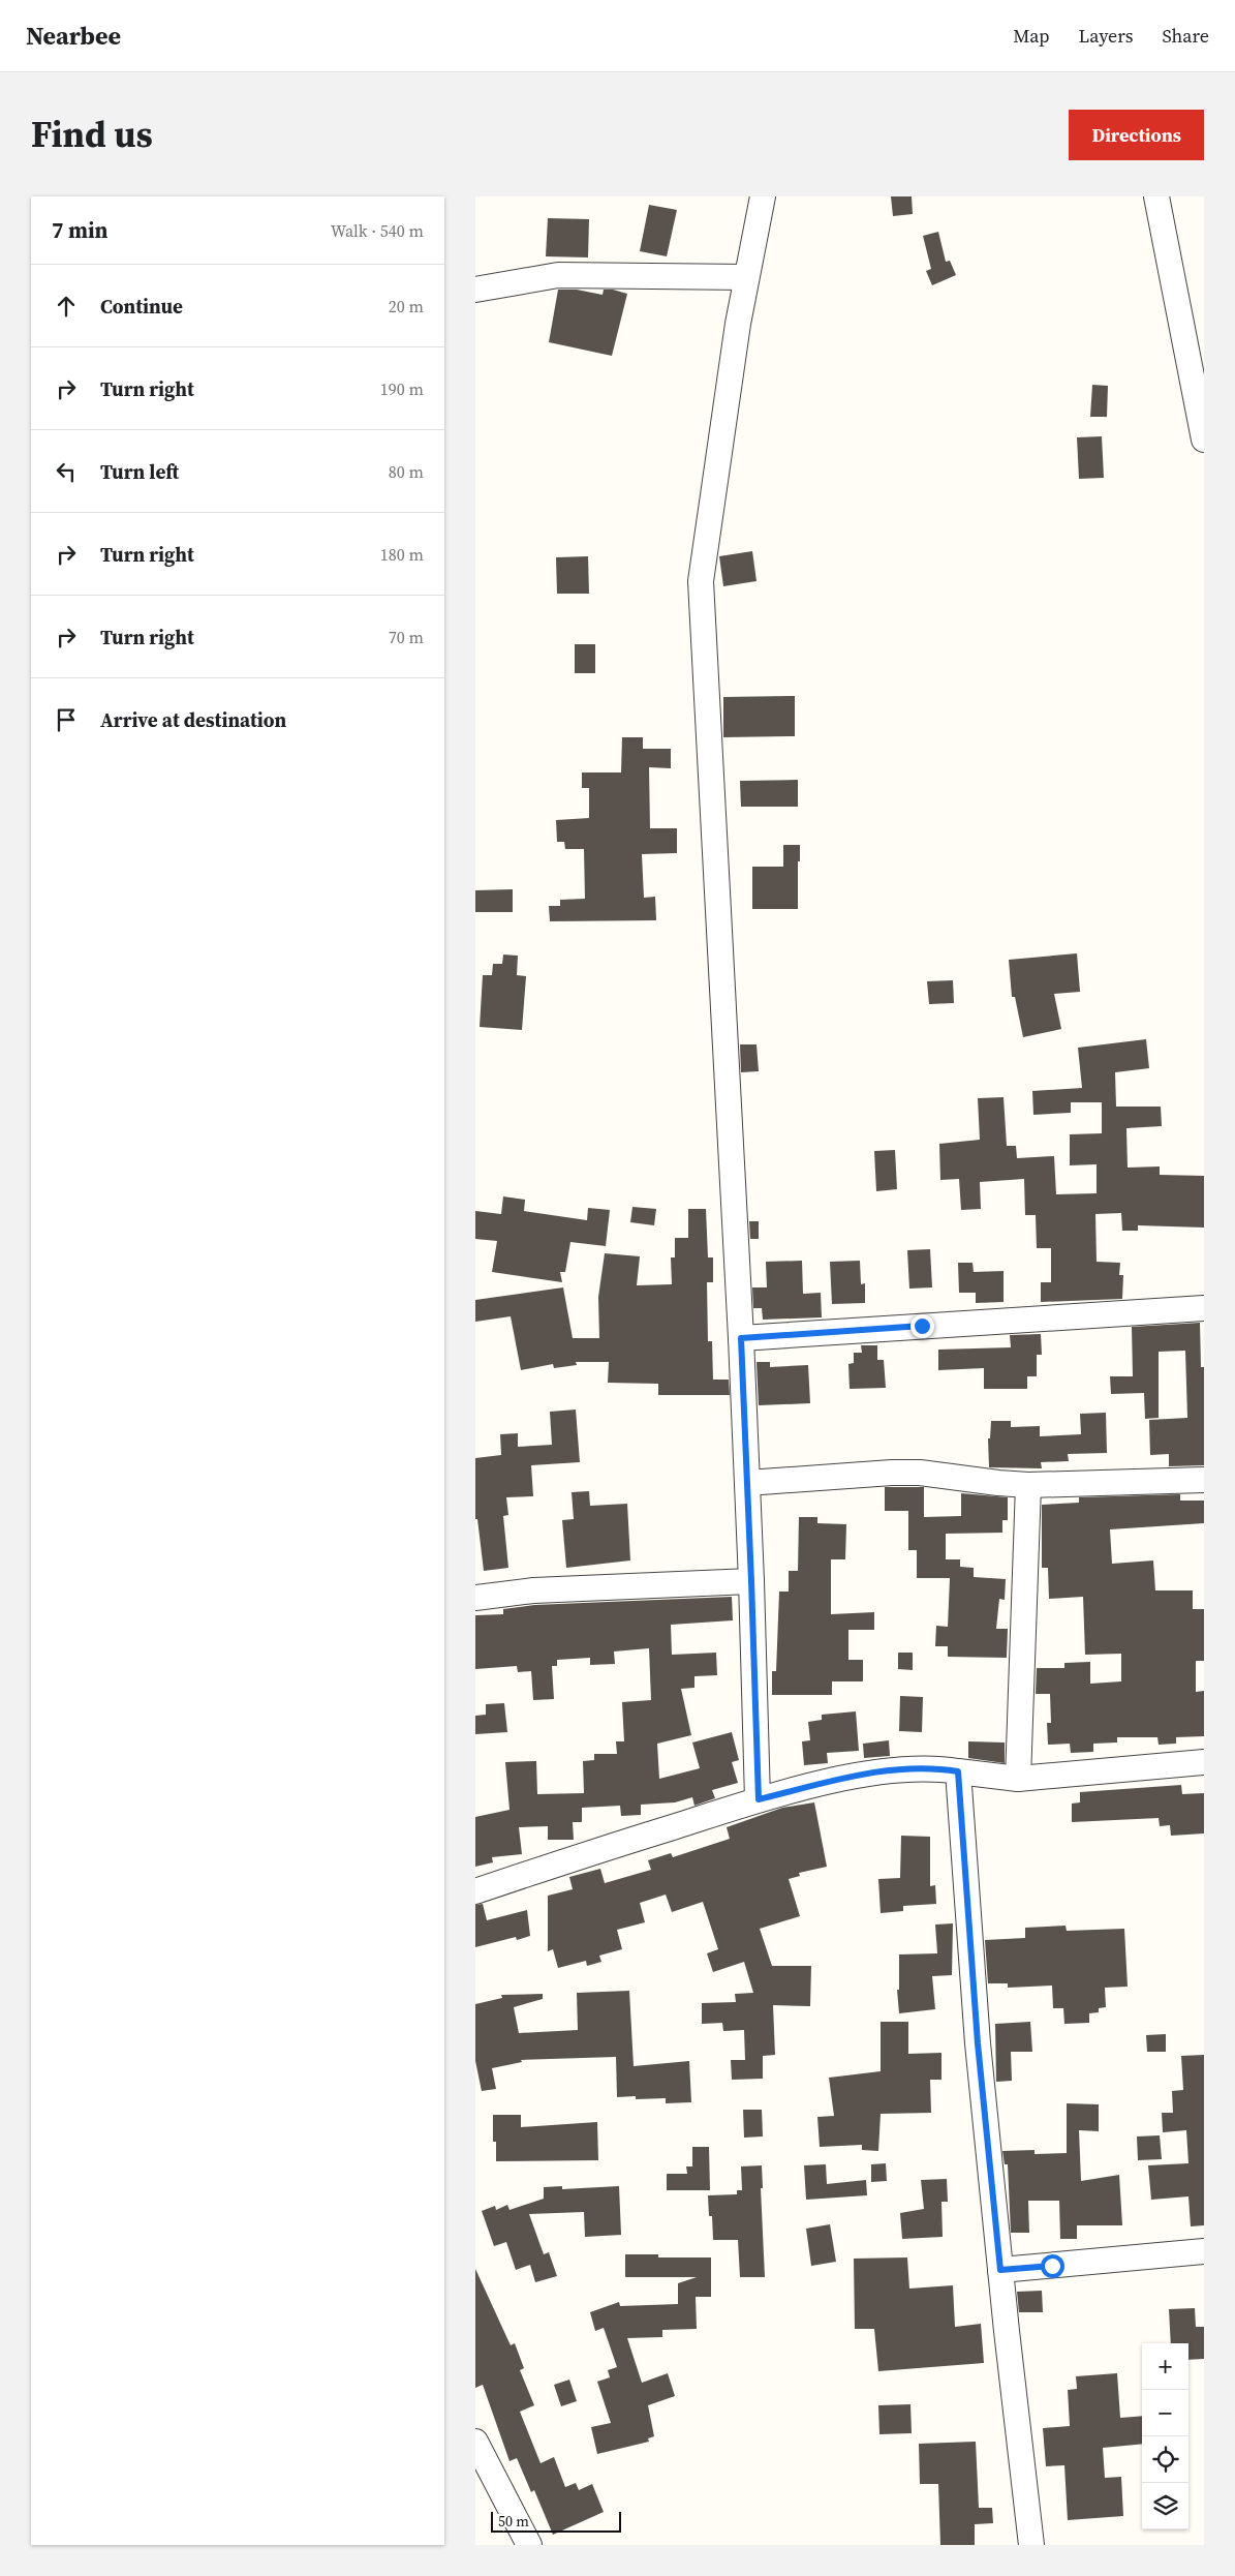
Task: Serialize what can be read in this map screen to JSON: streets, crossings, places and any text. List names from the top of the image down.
{
  "scale_bar": "50 m",
  "page": {
    "header": "Nearbee",
    "nav": ["Map", "Layers", "Share"],
    "title": "Find us",
    "buttons": "Directions",
    "heading": ["7 min", "Walk · 540 m"],
    "list": [
      ["Continue", "20 m"],
      ["Turn right", "190 m"],
      ["Turn left", "80 m"],
      ["Turn right", "180 m"],
      ["Turn right", "70 m"],
      "Arrive at destination"
    ],
    "map_buttons": ["+", "−"],
    "scale": "50 m"
  }
}
